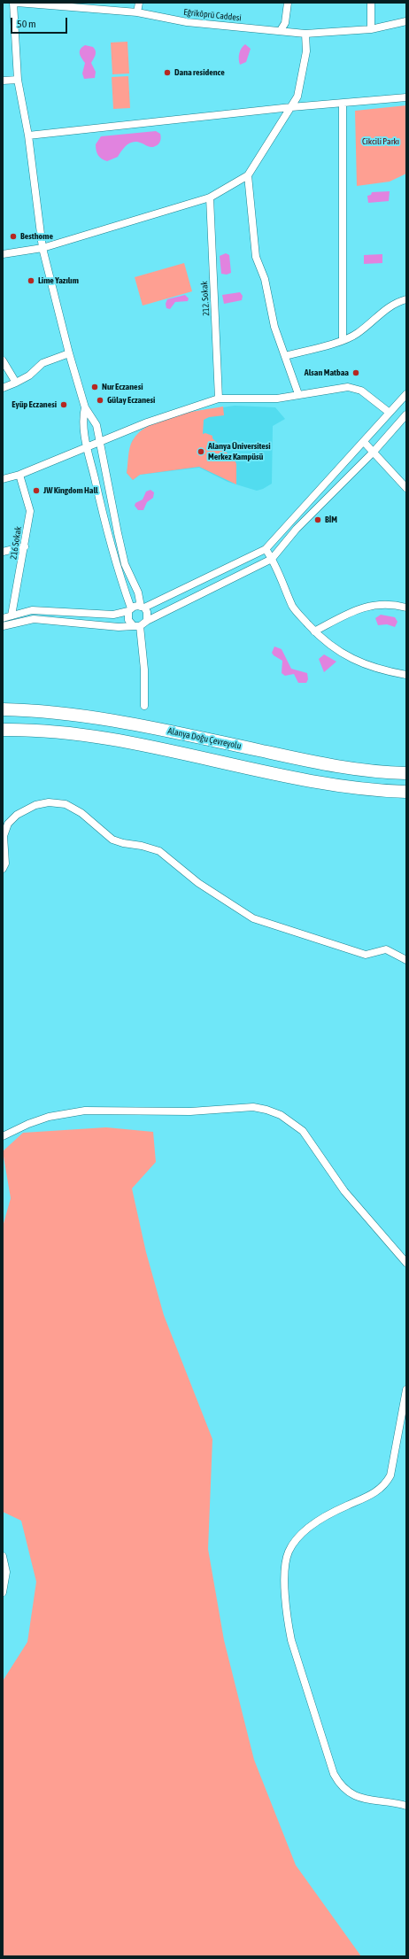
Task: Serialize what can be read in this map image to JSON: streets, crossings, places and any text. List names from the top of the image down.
{
  "streets": {
    "highway": ["Alanya Doğu Çevreyolu"],
    "street": ["Eğriköprü Caddesi", "212. Sokak", "216 Sokak"]
  },
  "parks": ["Cikcili Parkı"],
  "places": [
    "Dana residence",
    "Besthome",
    "Lime Yazılım",
    "Alsan Matbaa",
    "Nur Eczanesi",
    "Gülay Eczanesi",
    "Eyüp Eczanesi",
    "Alanya Üniversitesi Merkez Kampüsü",
    "JW Kingdom Hall",
    "BİM"
  ],
  "scale_bar": "50 m"
}
